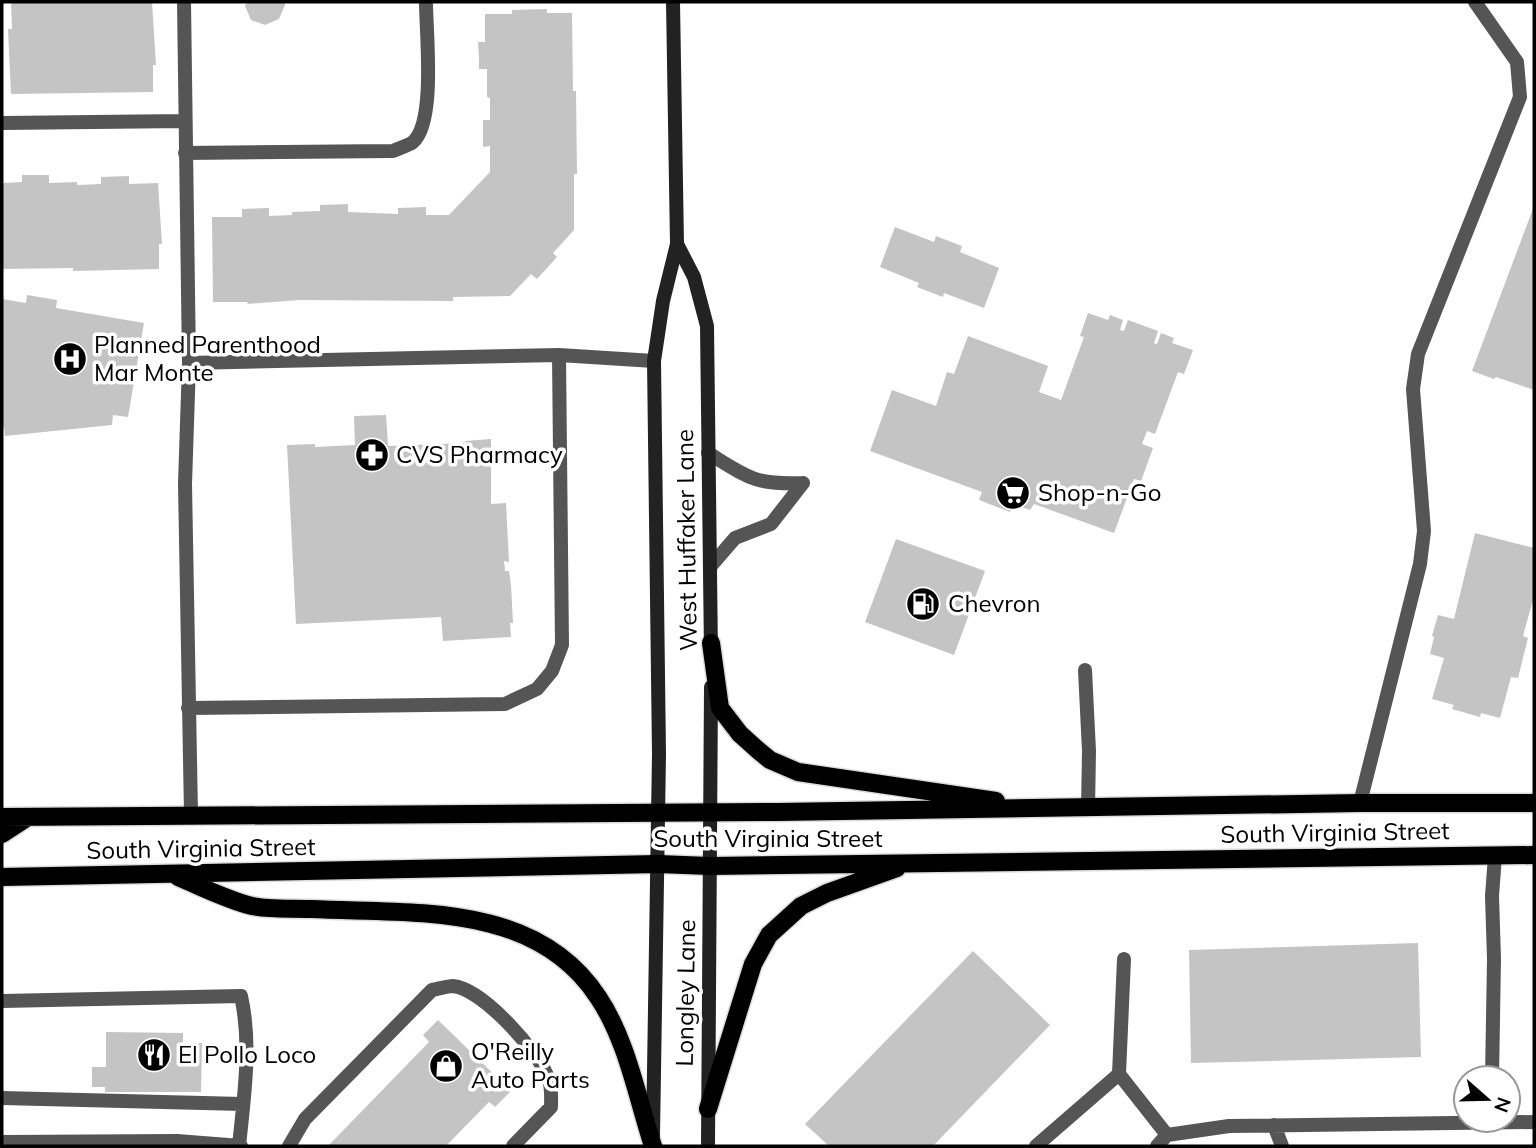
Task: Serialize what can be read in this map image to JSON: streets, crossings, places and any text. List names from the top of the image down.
{
  "streets": {
    "main road": ["South Virginia Street"],
    "street": ["West Huffaker Lane", "Longley Lane"]
  },
  "crossings": [
    ["West Huffaker Lane", "South Virginia Street"],
    ["West Huffaker Lane", "Longley Lane"],
    ["South Virginia Street", "Longley Lane"]
  ],
  "places": {
    "hospital": ["Planned Parenthood Mar Monte"],
    "pharmacy": ["CVS Pharmacy"],
    "supermarket": ["Shop-n-Go"],
    "fuel station": ["Chevron"],
    "restaurant": ["El Pollo Loco"],
    "shop": ["O'Reilly Auto Parts"]
  },
  "north": "right"
}
